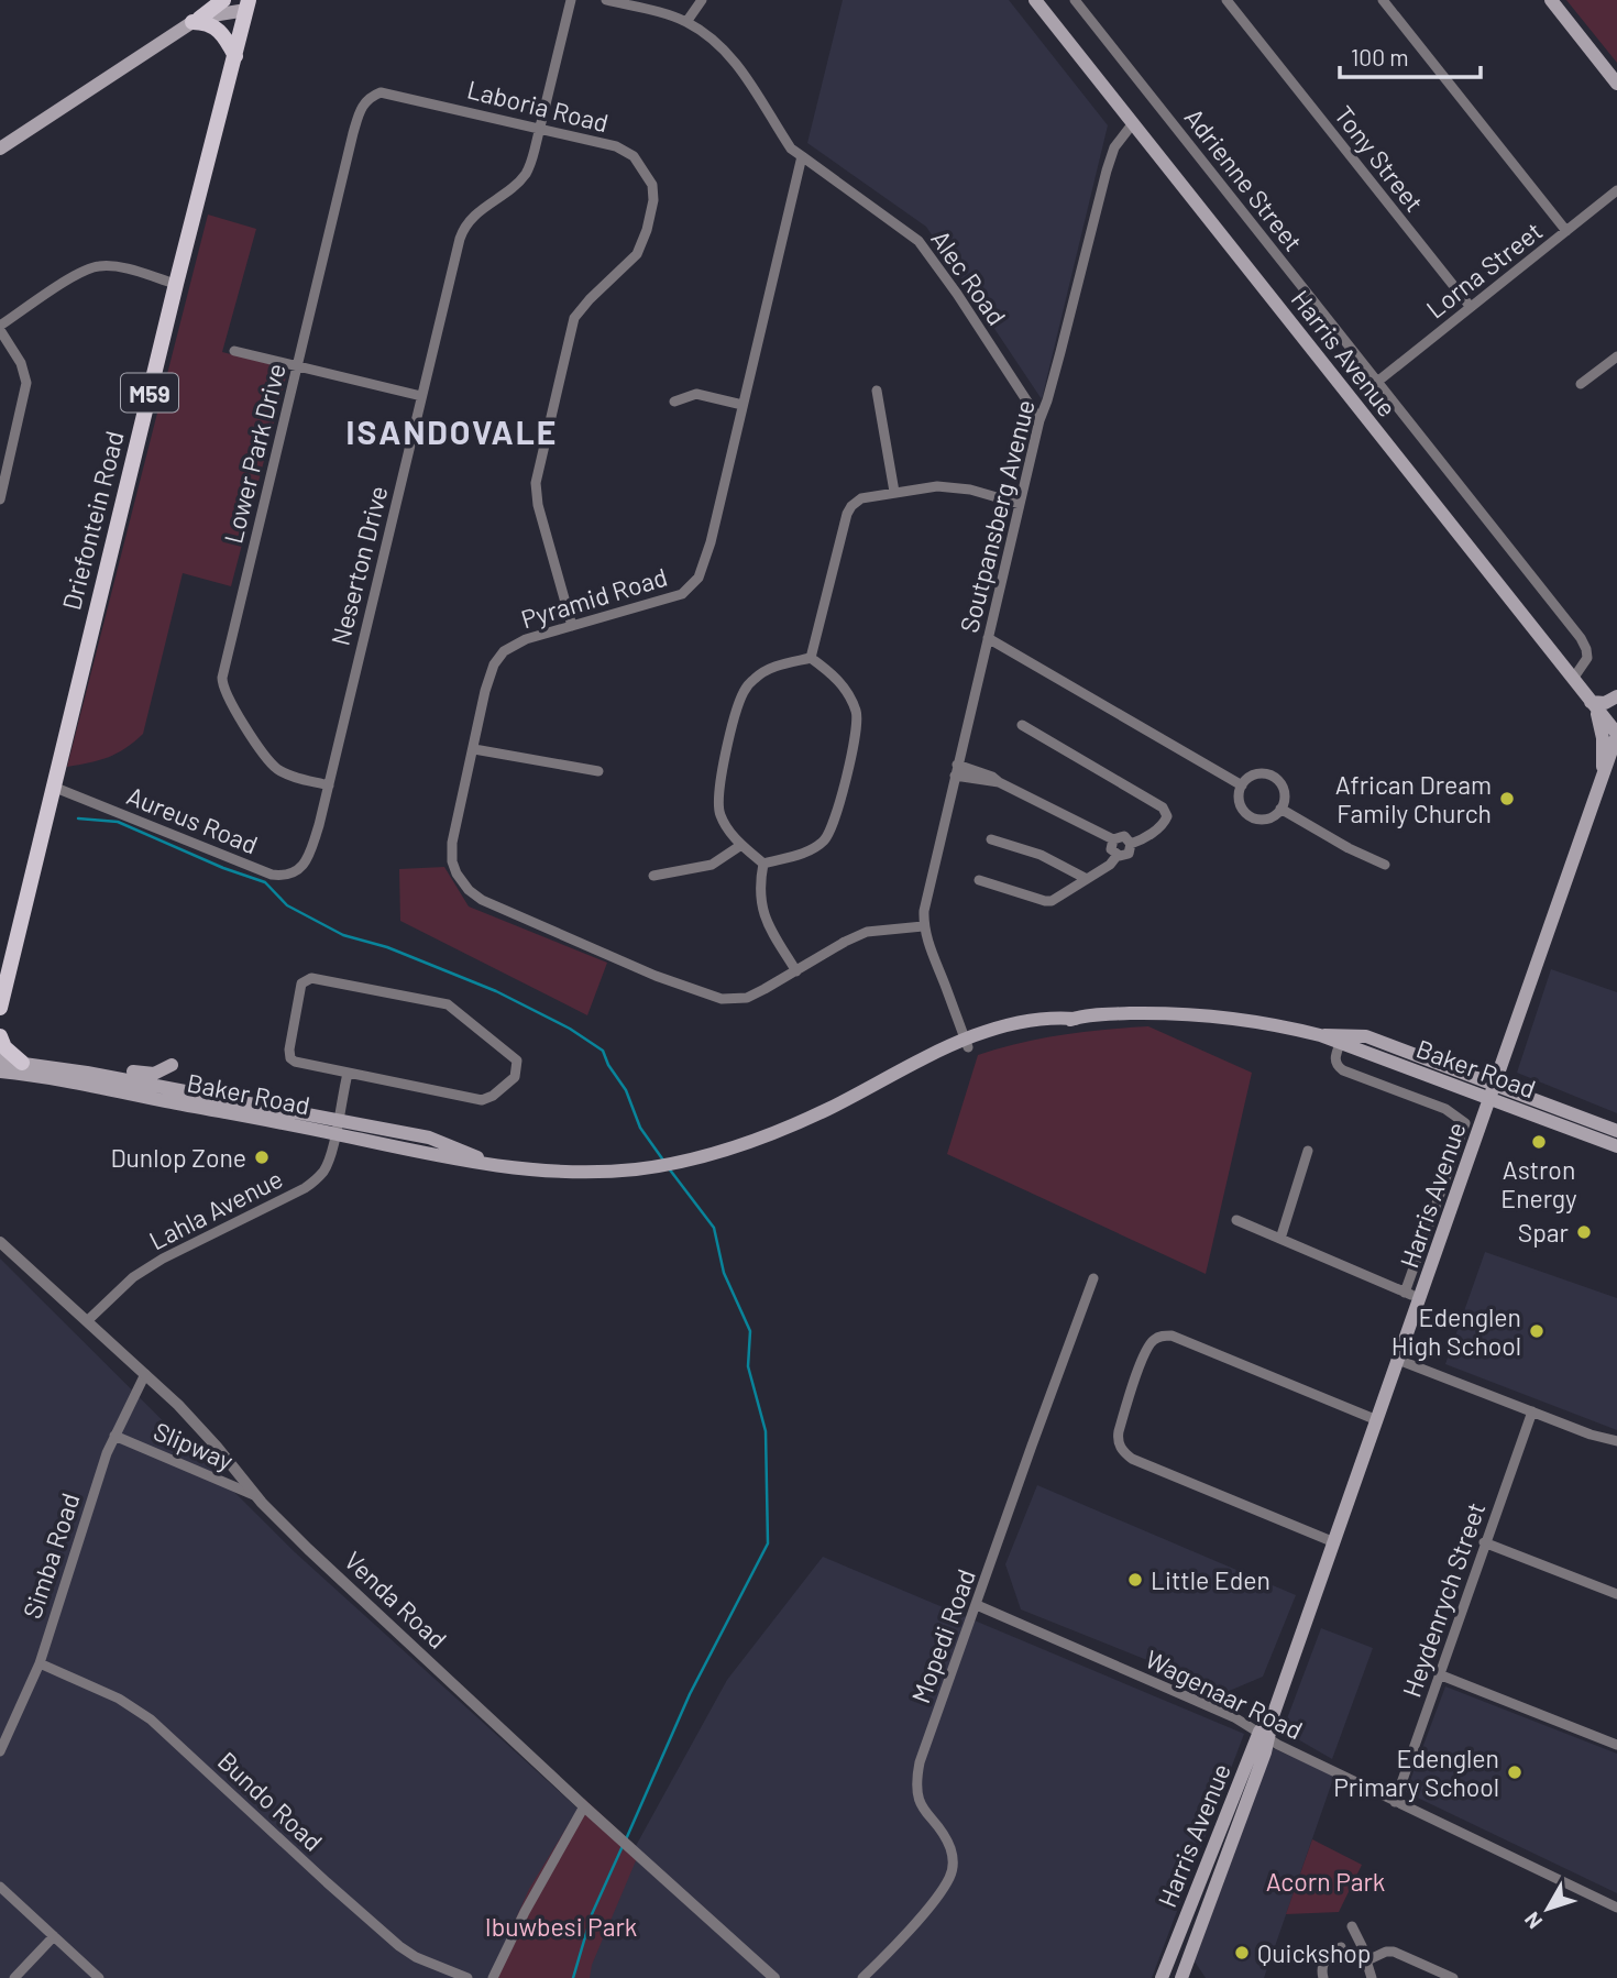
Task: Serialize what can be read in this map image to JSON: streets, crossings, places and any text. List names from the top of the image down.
{
  "streets": {
    "main road": [
      "Harris Avenue",
      "M59",
      "Driefontein Road",
      "Baker Road"
    ],
    "street": [
      "Laboria Road",
      "Tony Street",
      "Adrienne Street",
      "Lorna Street",
      "Alec Road",
      "Lower Park Drive",
      "Soutpansberg Avenue",
      "Neserton Drive",
      "Pyramid Road",
      "Aureus Road",
      "Lahla Avenue",
      "Slipway",
      "Simba Road",
      "Venda Road",
      "Heydenrych Street",
      "Mopedi Road",
      "Wagenaar Road",
      "Bundo Road"
    ]
  },
  "crossings": [
    ["Laboria Road", "Lower Park Drive"],
    ["Laboria Road", "Neserton Drive"],
    ["Laboria Road", "Pyramid Road"],
    ["Tony Street", "Lorna Street"],
    ["Adrienne Street", "Lorna Street"],
    ["Adrienne Street", "Harris Avenue"],
    ["Alec Road", "Soutpansberg Avenue"],
    ["Alec Road", "Pyramid Road"],
    ["Harris Avenue", "Soutpansberg Avenue"],
    ["Harris Avenue", "Baker Road"],
    ["Harris Avenue", "Wagenaar Road"],
    ["Lower Park Drive", "Neserton Drive"],
    ["Soutpansberg Avenue", "Pyramid Road"],
    ["Driefontein Road", "Aureus Road"],
    ["Neserton Drive", "Aureus Road"],
    ["Baker Road", "Lahla Avenue"],
    ["Lahla Avenue", "Venda Road"],
    ["Slipway", "Simba Road"],
    ["Slipway", "Venda Road"],
    ["Simba Road", "Venda Road"],
    ["Simba Road", "Bundo Road"],
    ["Heydenrych Street", "Wagenaar Road"],
    ["Mopedi Road", "Wagenaar Road"]
  ],
  "districts": ["ISANDOVALE"],
  "parks": ["Acorn Park", "Ibuwbesi Park"],
  "places": [
    "African Dream Family Church",
    "Astron Energy",
    "Dunlop Zone",
    "Spar",
    "Edenglen High School",
    "Little Eden",
    "Edenglen Primary School",
    "Quickshop"
  ],
  "scale_bar": "100 m",
  "north": "bottom left"
}
